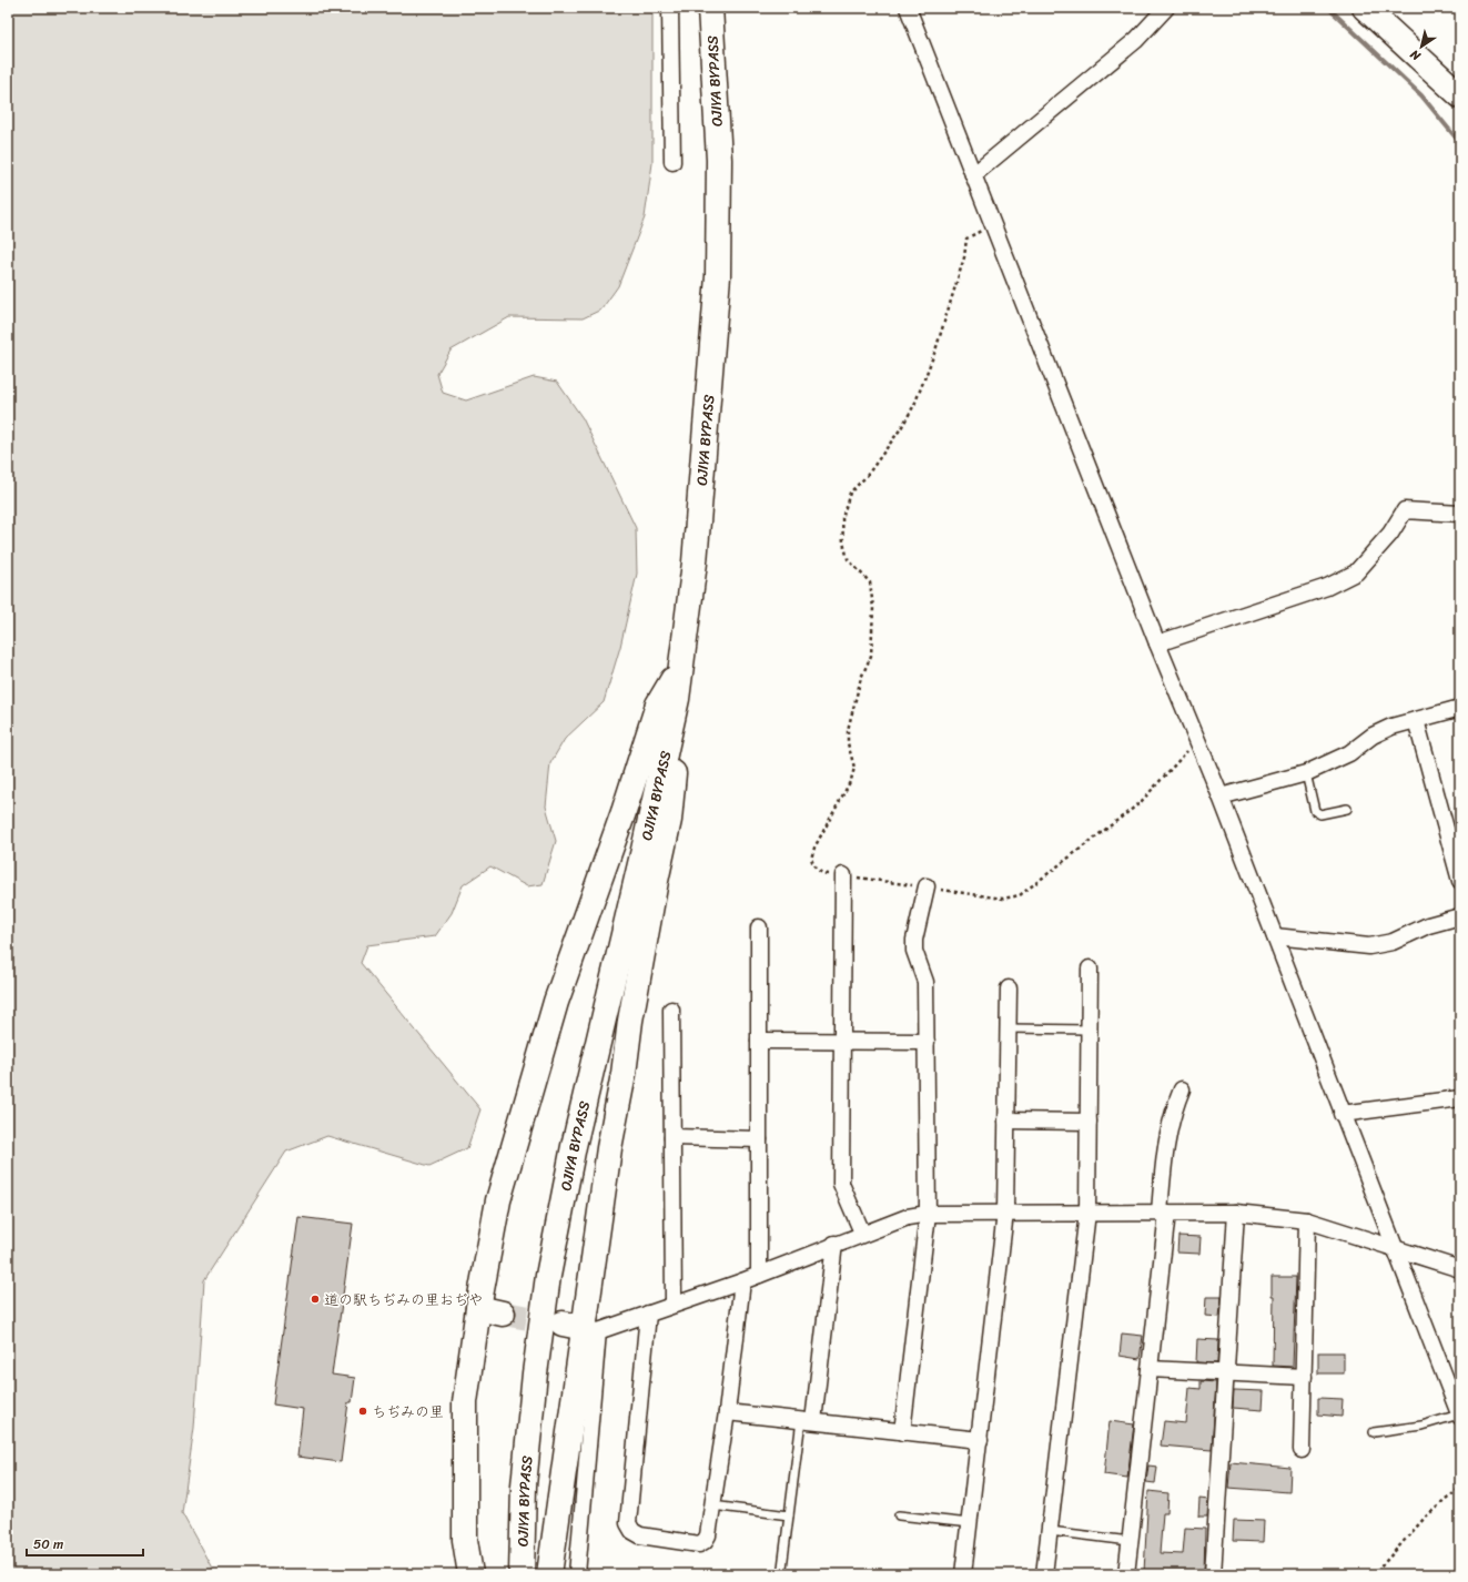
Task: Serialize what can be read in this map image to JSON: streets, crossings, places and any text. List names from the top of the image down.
{
  "streets": {
    "highway": ["OJIYA BYPASS"]
  },
  "places": ["道の駅ちぢみの里おぢや", "ちぢみの里"],
  "scale_bar": "50 m",
  "north": "bottom left"
}
